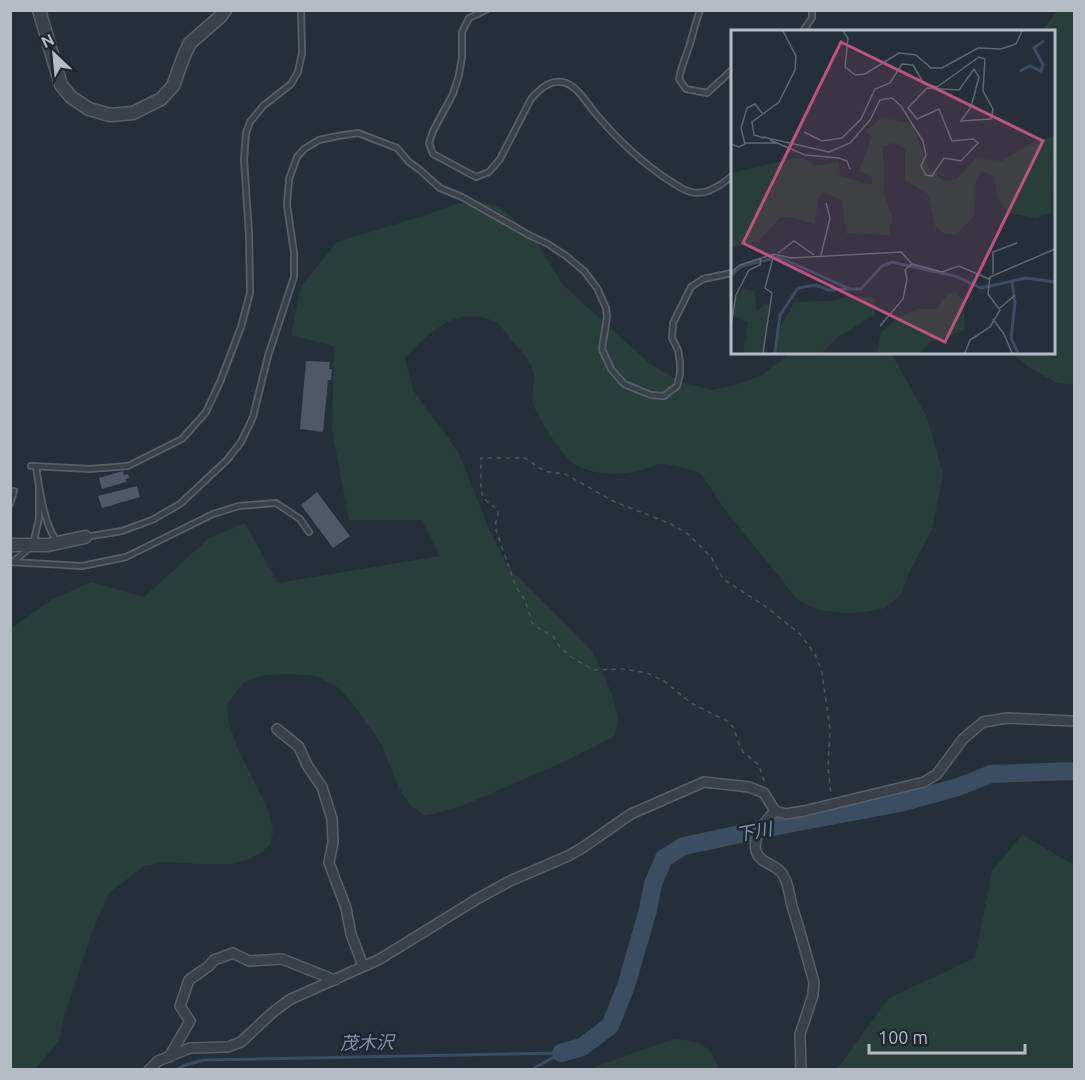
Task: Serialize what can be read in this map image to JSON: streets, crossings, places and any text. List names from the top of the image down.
{
  "water": ["下川", "茂木沢"],
  "scale_bar": "100 m",
  "north": "top left"
}
